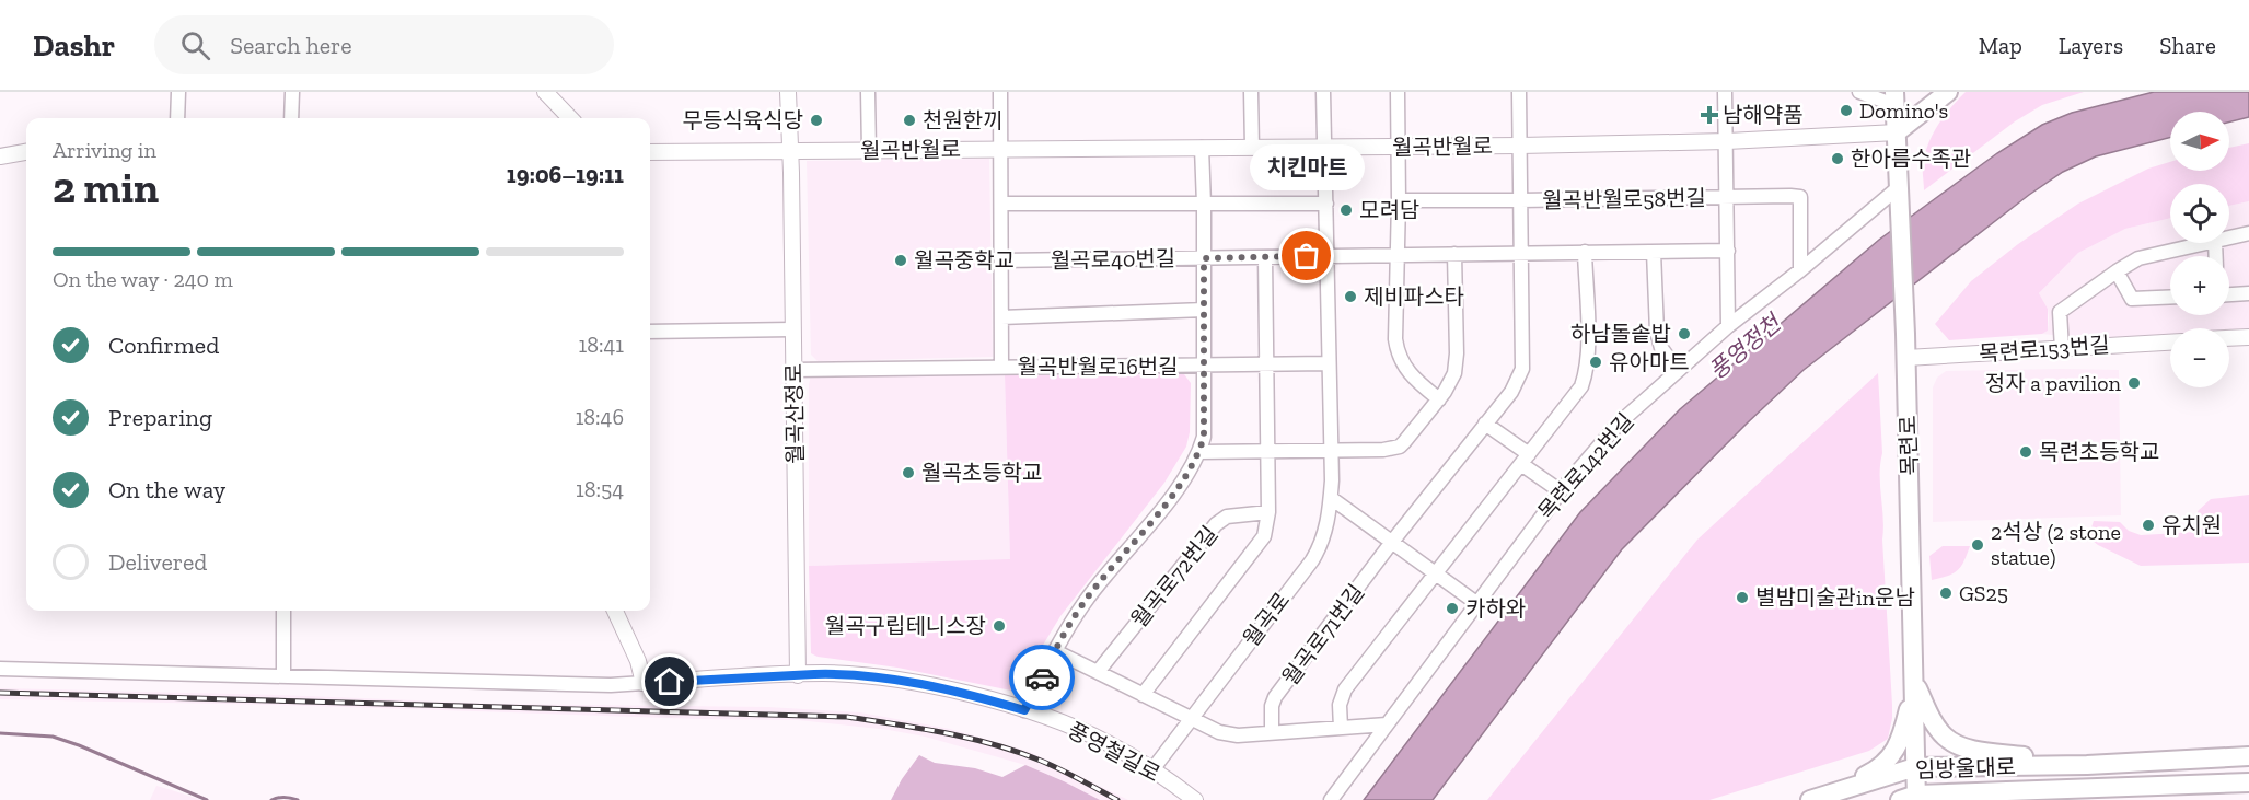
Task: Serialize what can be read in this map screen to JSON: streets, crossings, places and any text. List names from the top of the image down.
{
  "streets": {
    "main road": ["목련로", "임방울대로"],
    "street": [
      "월곡반월로",
      "월곡반월로58번길",
      "월곡로40번길",
      "목련로153번길",
      "월곡반월로16번길",
      "월곡산정로",
      "목련로142번길",
      "월곡로72번길",
      "월곡로",
      "월곡로71번길",
      "풍영철길로"
    ]
  },
  "crossings": [
    ["월곡반월로", "월곡반월로58번길"],
    ["월곡반월로", "월곡반월로16번길"],
    ["월곡반월로", "월곡산정로"],
    ["월곡반월로", "목련로"],
    ["월곡반월로", "월곡로"],
    ["월곡반월로58번길", "월곡로40번길"],
    ["월곡반월로58번길", "목련로142번길"],
    ["월곡반월로58번길", "월곡로71번길"],
    ["월곡로40번길", "월곡반월로16번길"],
    ["월곡로40번길", "월곡로"],
    ["목련로153번길", "목련로"],
    ["월곡반월로16번길", "월곡로"],
    ["월곡산정로", "풍영철길로"],
    ["목련로", "목련로142번길"],
    ["목련로", "임방울대로"],
    ["월곡로", "풍영철길로"]
  ],
  "water": ["풍영정천"],
  "places": {
    "other": [
      "Domino's",
      "무등식육식당",
      "천원한끼",
      "한아름수족관",
      "모려담",
      "치킨마트",
      "월곡중학교",
      "제비파스타",
      "하남돌솥밥",
      "유아마트",
      "정자 a pavilion",
      "목련초등학교",
      "월곡초등학교",
      "유치원",
      "2석상 (2 stone statue)",
      "GS25",
      "별밤미술관in운남",
      "카하와",
      "월곡구립테니스장"
    ],
    "health": ["남해약품"]
  },
  "north": "right",
  "page": {
    "header": "Dashr",
    "search": "Search here",
    "nav": ["Map", "Layers", "Share"],
    "map_buttons": ["+", "−"],
    "heading": ["2 min", "Arriving in", "19:06–19:11"],
    "bubble": "치킨마트",
    "bar": "On the way · 240 m",
    "list": [
      ["Confirmed", "18:41"],
      ["Preparing", "18:46"],
      ["On the way", "18:54"],
      "Delivered"
    ]
  }
}
